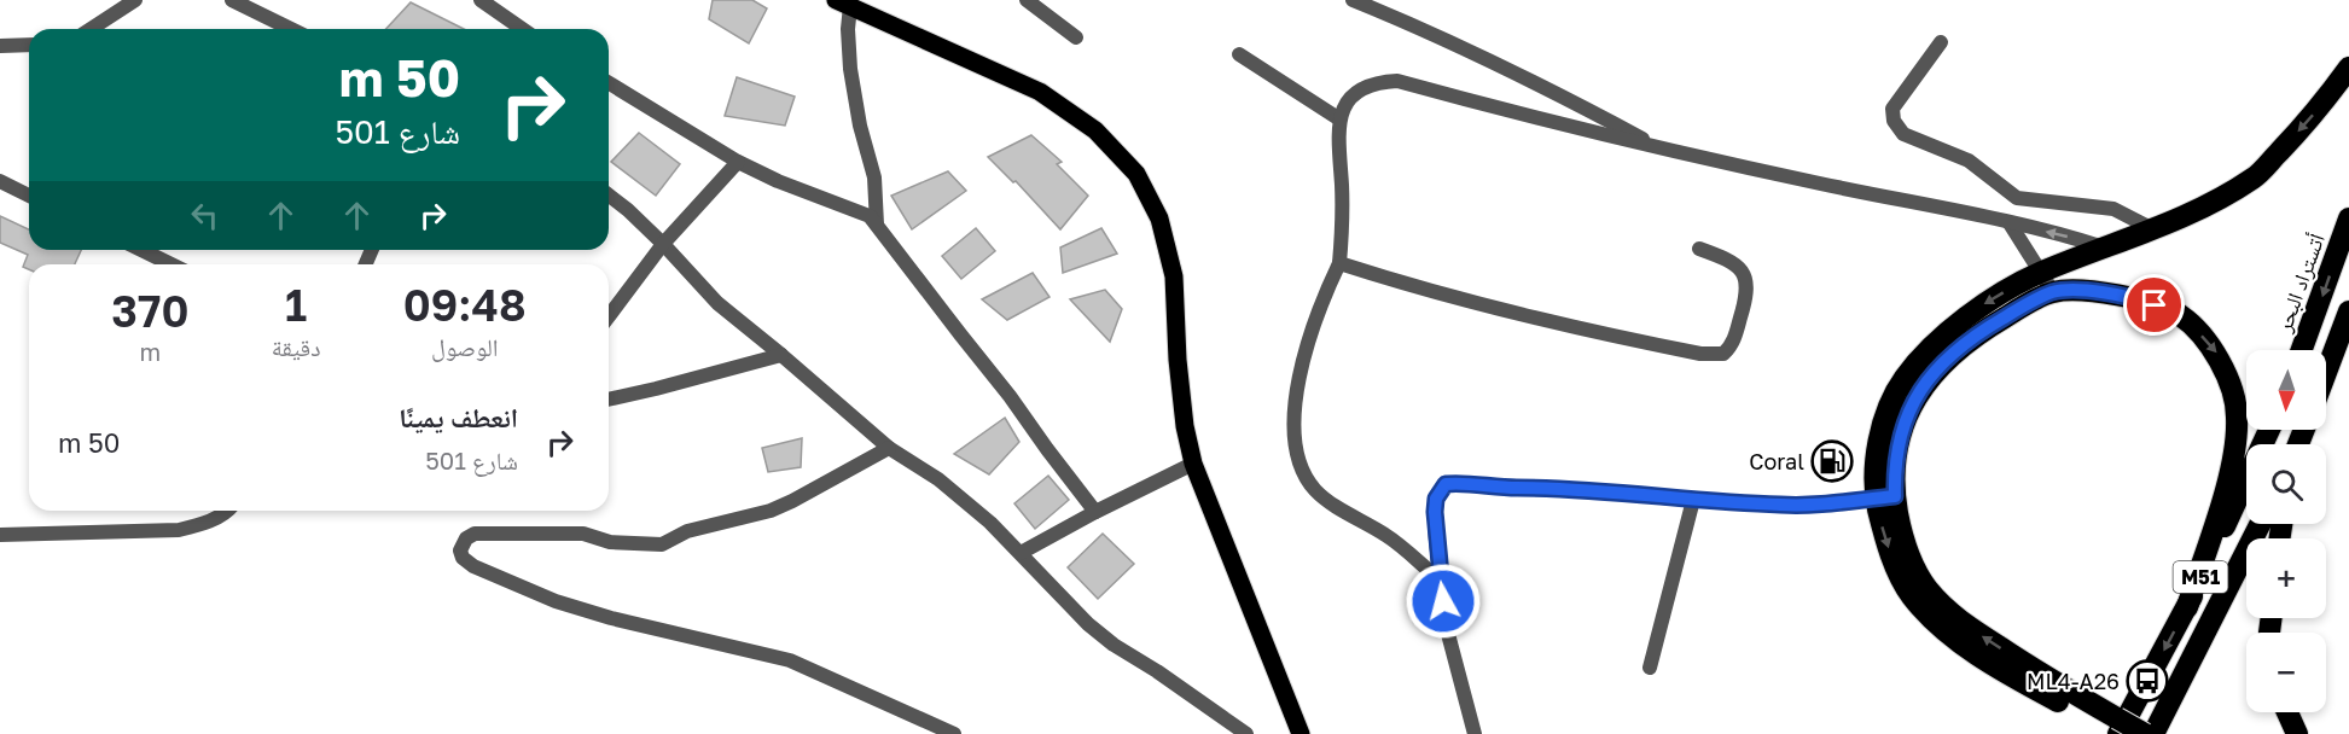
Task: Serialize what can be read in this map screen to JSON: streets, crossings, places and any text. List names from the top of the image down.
{
  "streets": {
    "highway": ["أتستراد البحر", "M51"]
  },
  "places": {
    "fuel station": ["Coral"],
    "bus stop": ["ML4-A26"]
  },
  "north": "bottom",
  "page": {
    "turn": ["50 m", "شارع 501"],
    "eta": [
      "09:48",
      "الوصول",
      "1",
      "دقيقة",
      "370",
      "m"
    ],
    "map_buttons": ["+", "−"],
    "list": [
      {
        "name": "انعطف يمينًا",
        "note": "شارع 501",
        "value": "50 m"
      }
    ]
  }
}
